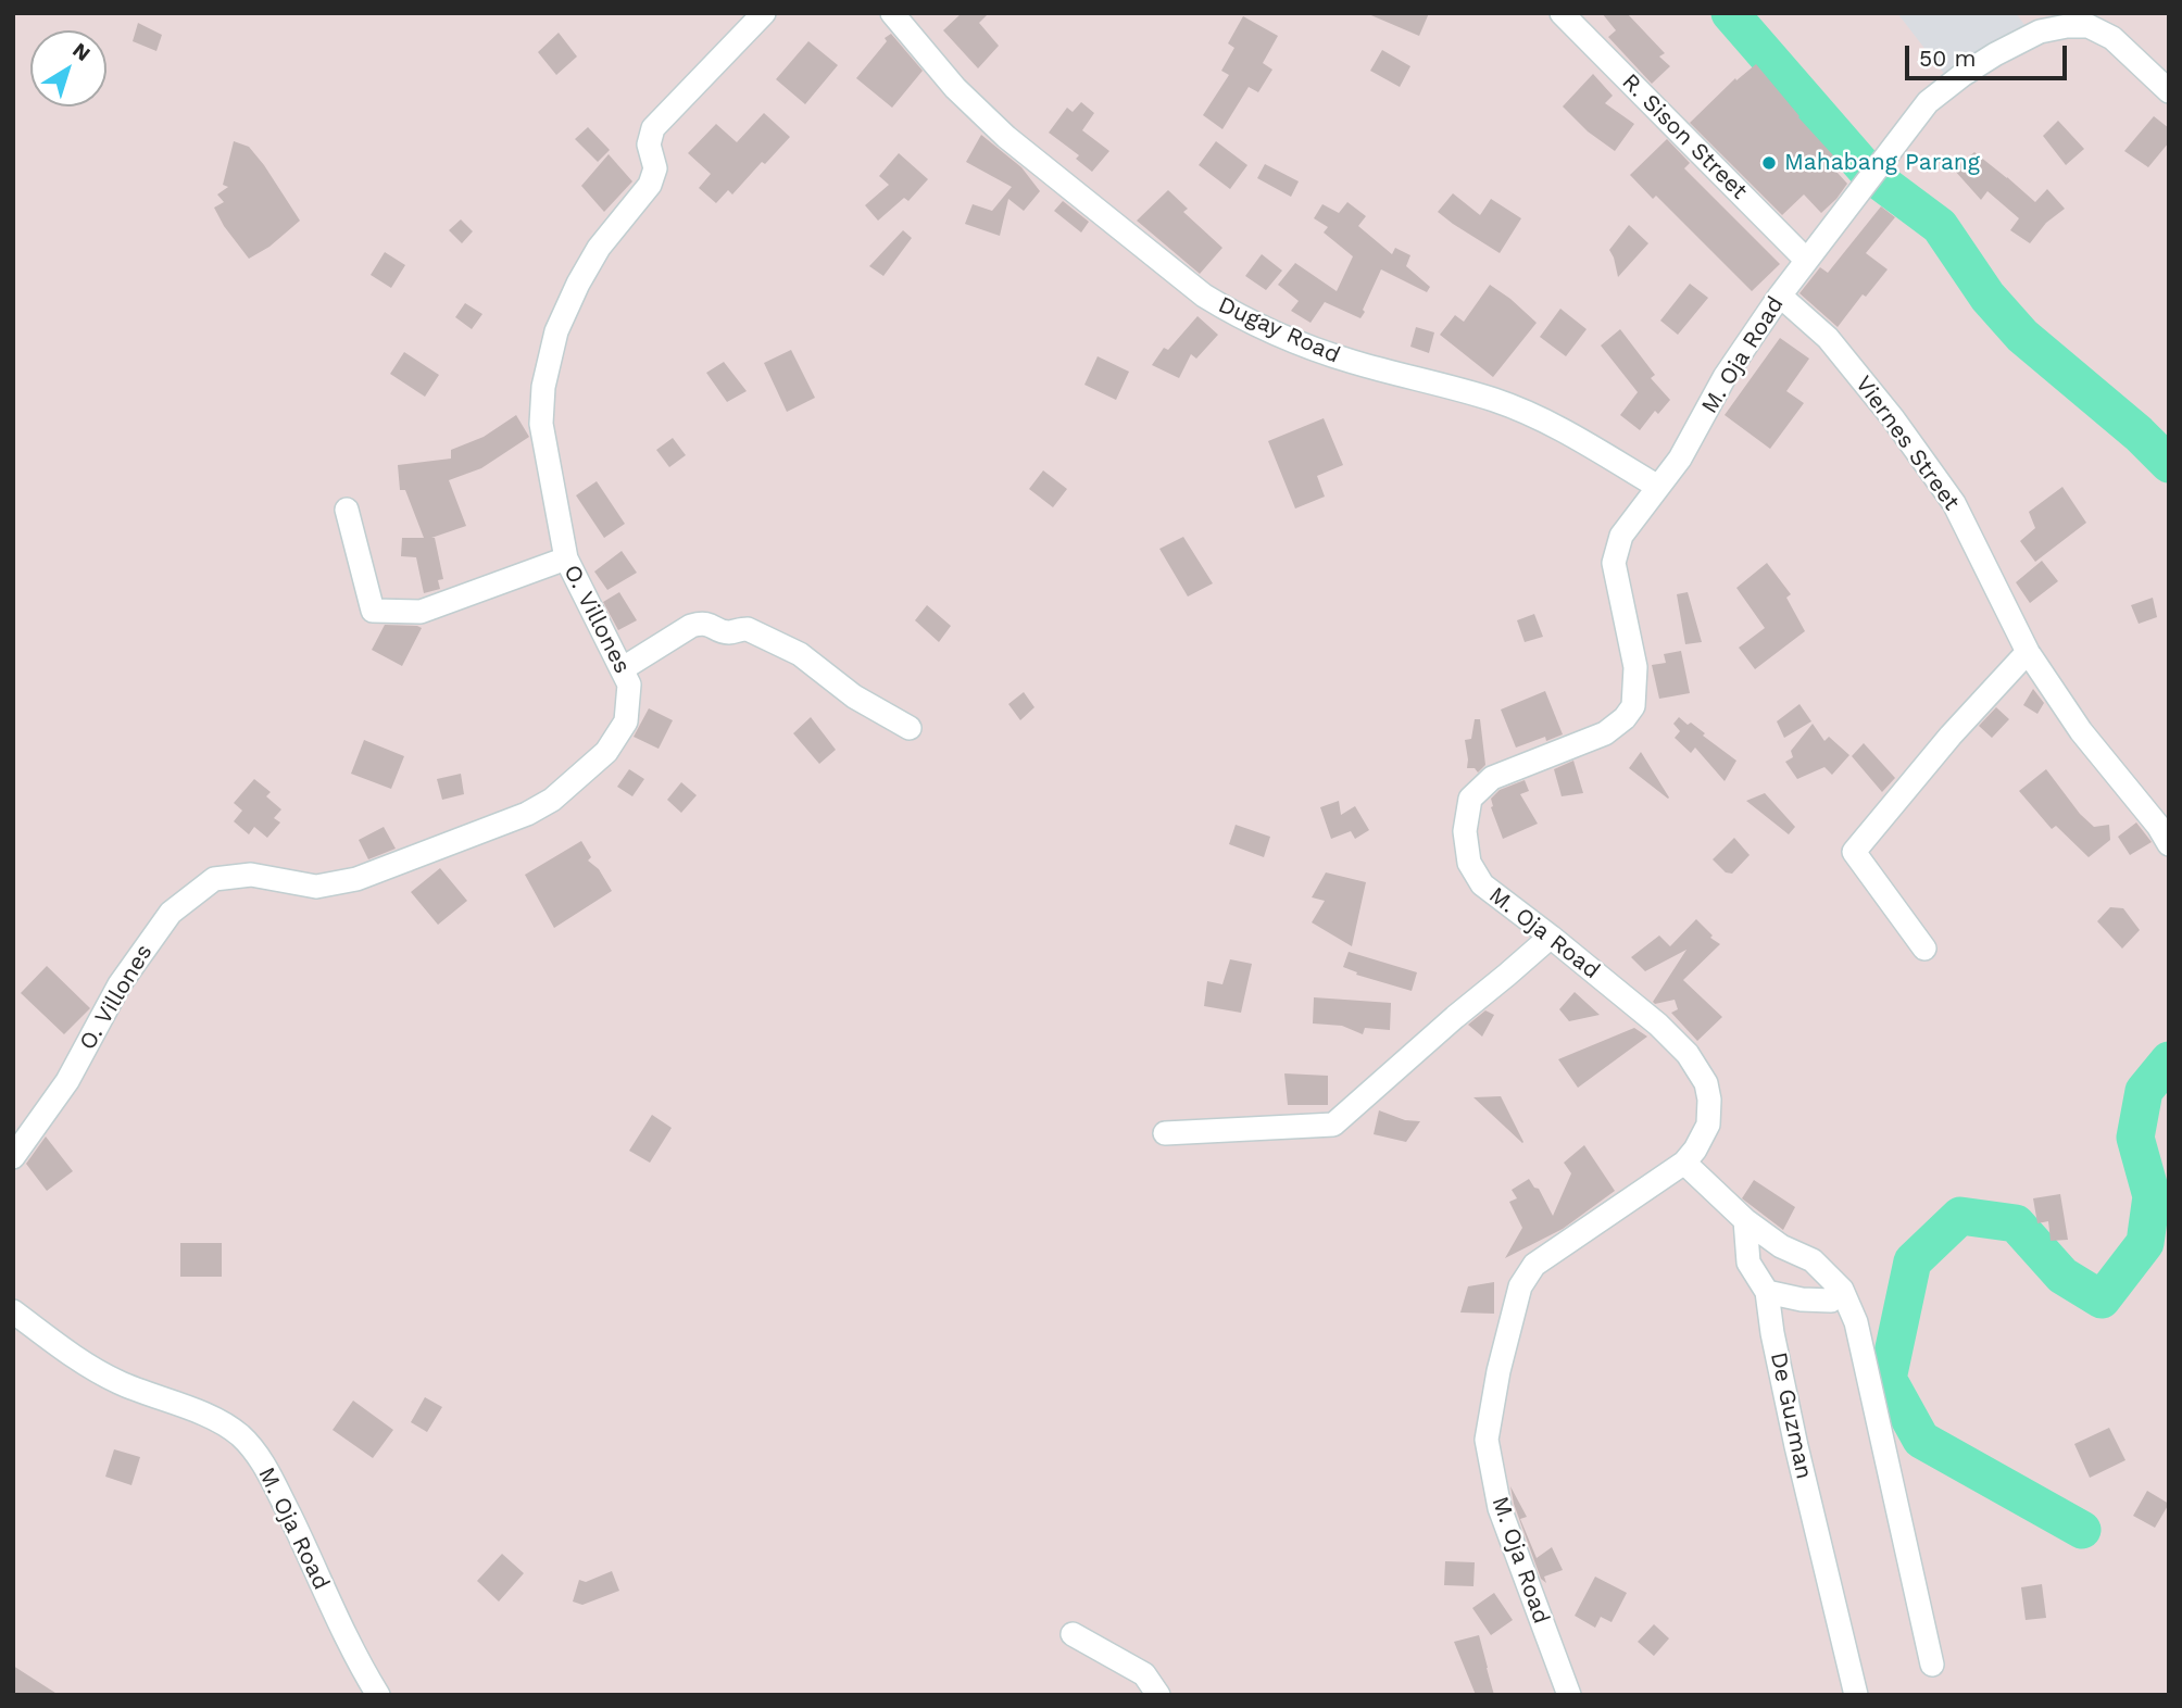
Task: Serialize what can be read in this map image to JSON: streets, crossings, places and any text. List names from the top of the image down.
{
  "streets": {
    "street": [
      "R. Sison Street",
      "Dugay Road",
      "M. Oja Road",
      "Viernes Street",
      "O. Villones",
      "De Guzman"
    ]
  },
  "crossings": [
    ["R. Sison Street", "M. Oja Road"],
    ["Dugay Road", "M. Oja Road"],
    ["M. Oja Road", "Viernes Street"]
  ],
  "places": ["Mahabang Parang"],
  "scale_bar": "50 m",
  "north": "top right"
}
